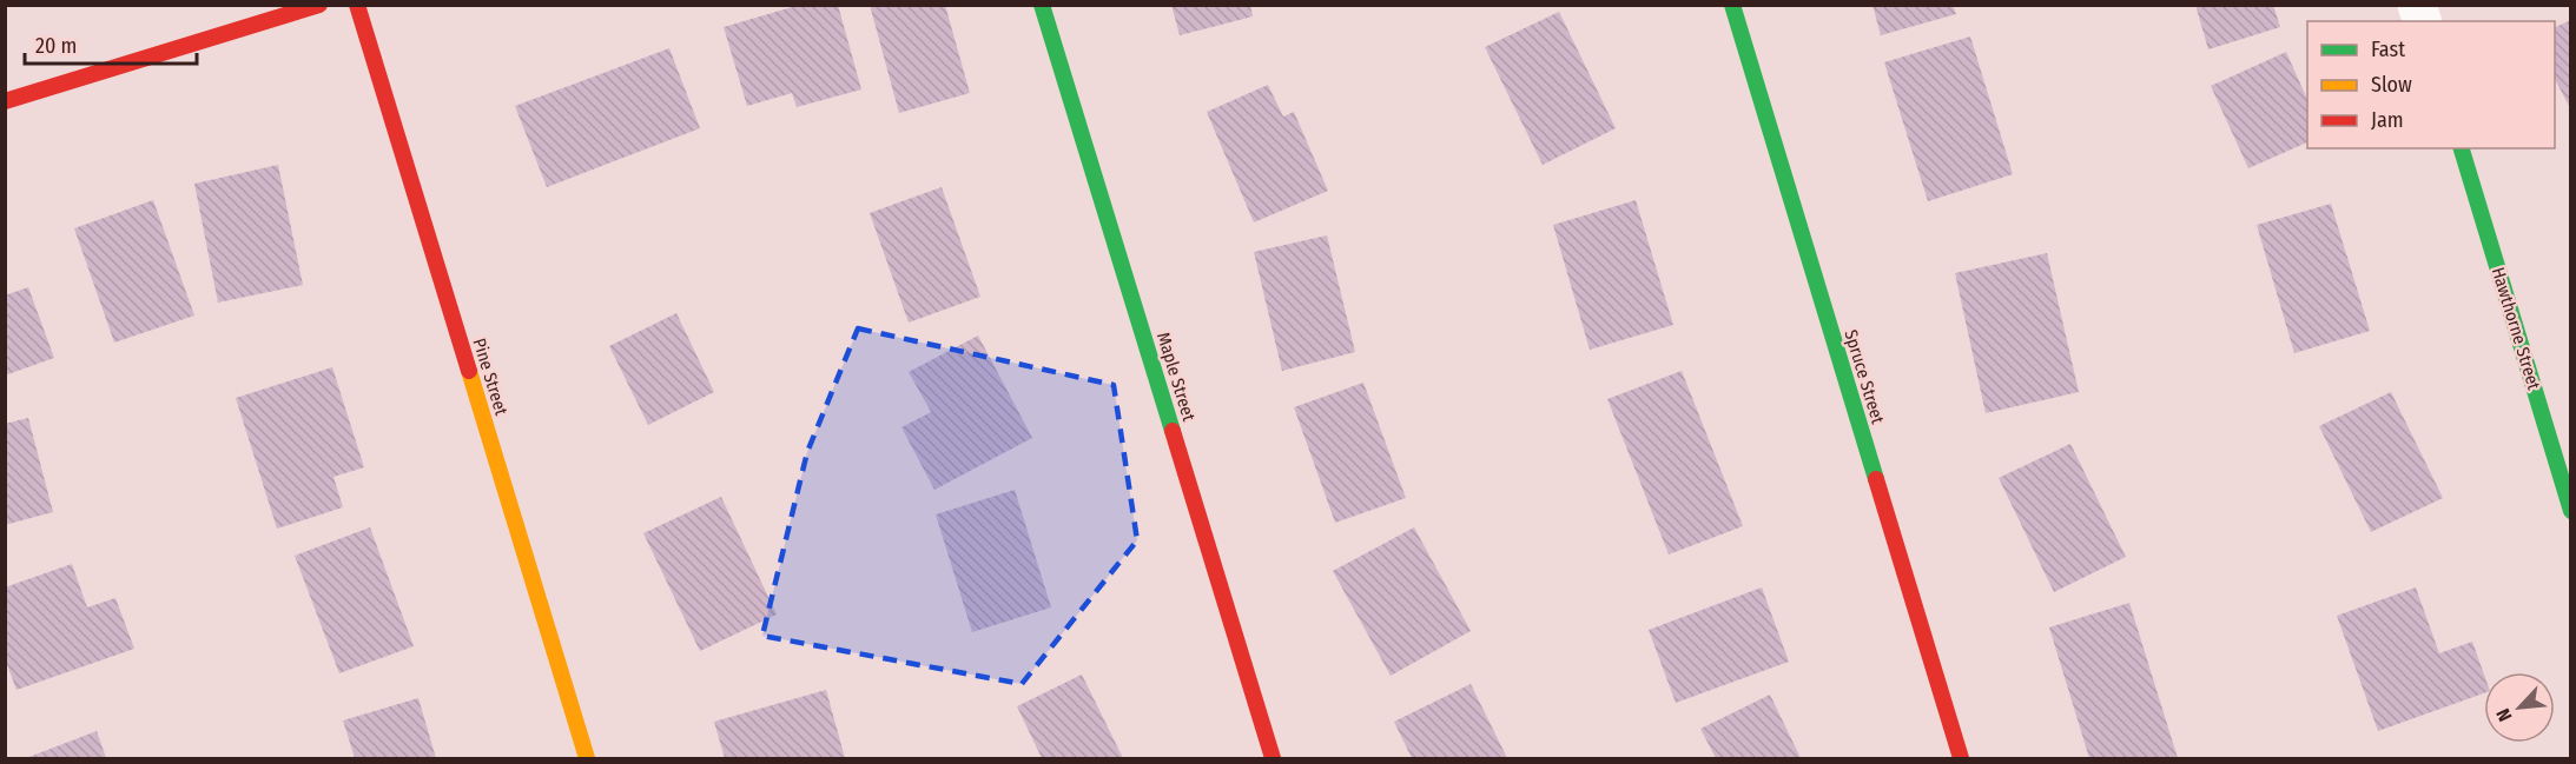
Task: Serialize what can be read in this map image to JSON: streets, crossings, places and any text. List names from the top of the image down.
{
  "streets": {
    "street": [
      "Hawthorne Street",
      "Pine Street",
      "Maple Street",
      "Spruce Street"
    ]
  },
  "legend": ["Fast", "Slow", "Jam"],
  "scale_bar": "20 m",
  "north": "bottom left"
}
